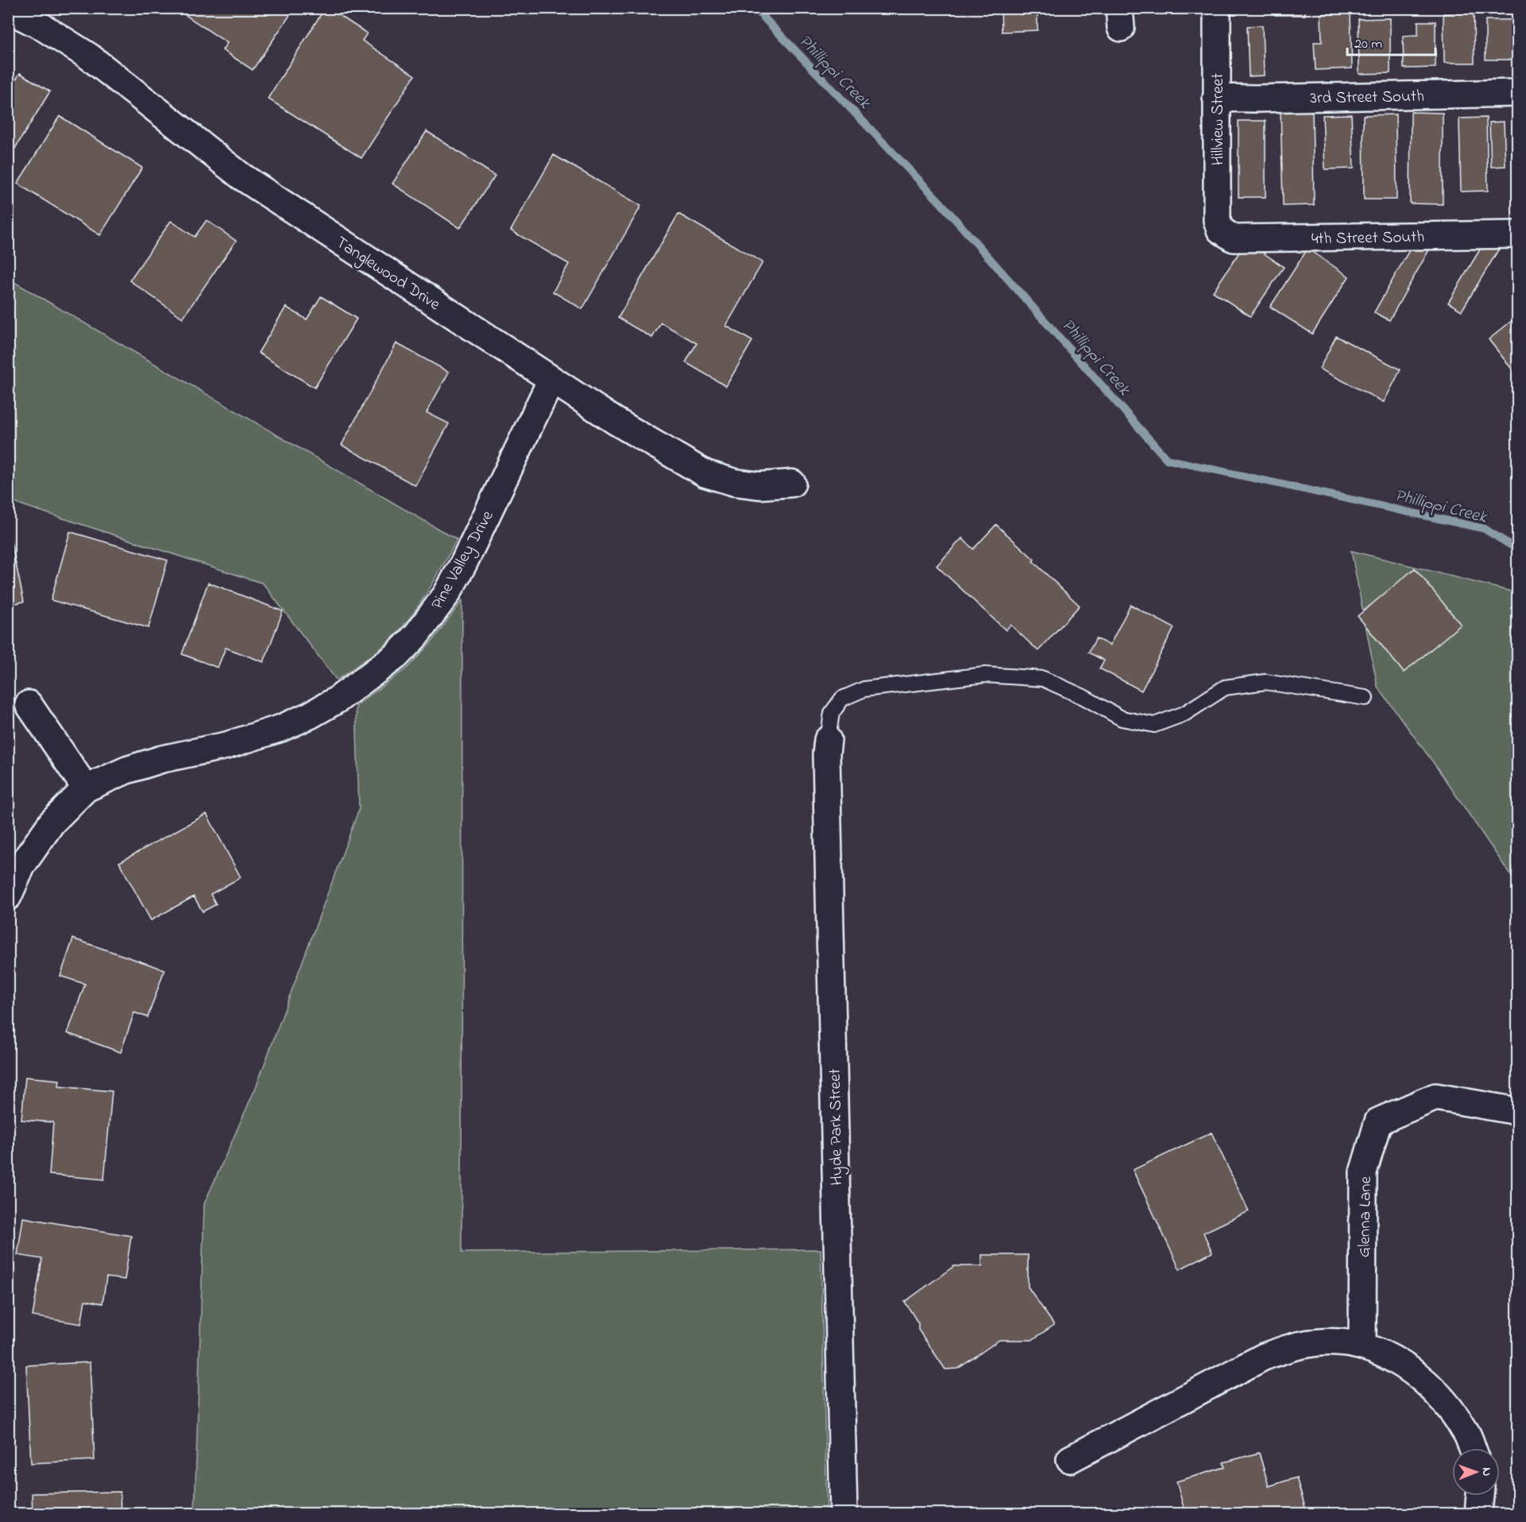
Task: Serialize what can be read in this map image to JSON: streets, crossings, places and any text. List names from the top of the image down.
{
  "streets": {
    "street": [
      "3rd Street South",
      "Hillview Street",
      "4th Street South",
      "Tanglewood Drive",
      "Pine Valley Drive",
      "Hyde Park Street",
      "Glenna Lane"
    ]
  },
  "crossings": [
    ["3rd Street South", "Hillview Street"],
    ["Hillview Street", "4th Street South"],
    ["Tanglewood Drive", "Pine Valley Drive"]
  ],
  "water": ["Phillippi Creek"],
  "scale_bar": "20 m",
  "north": "right"
}
